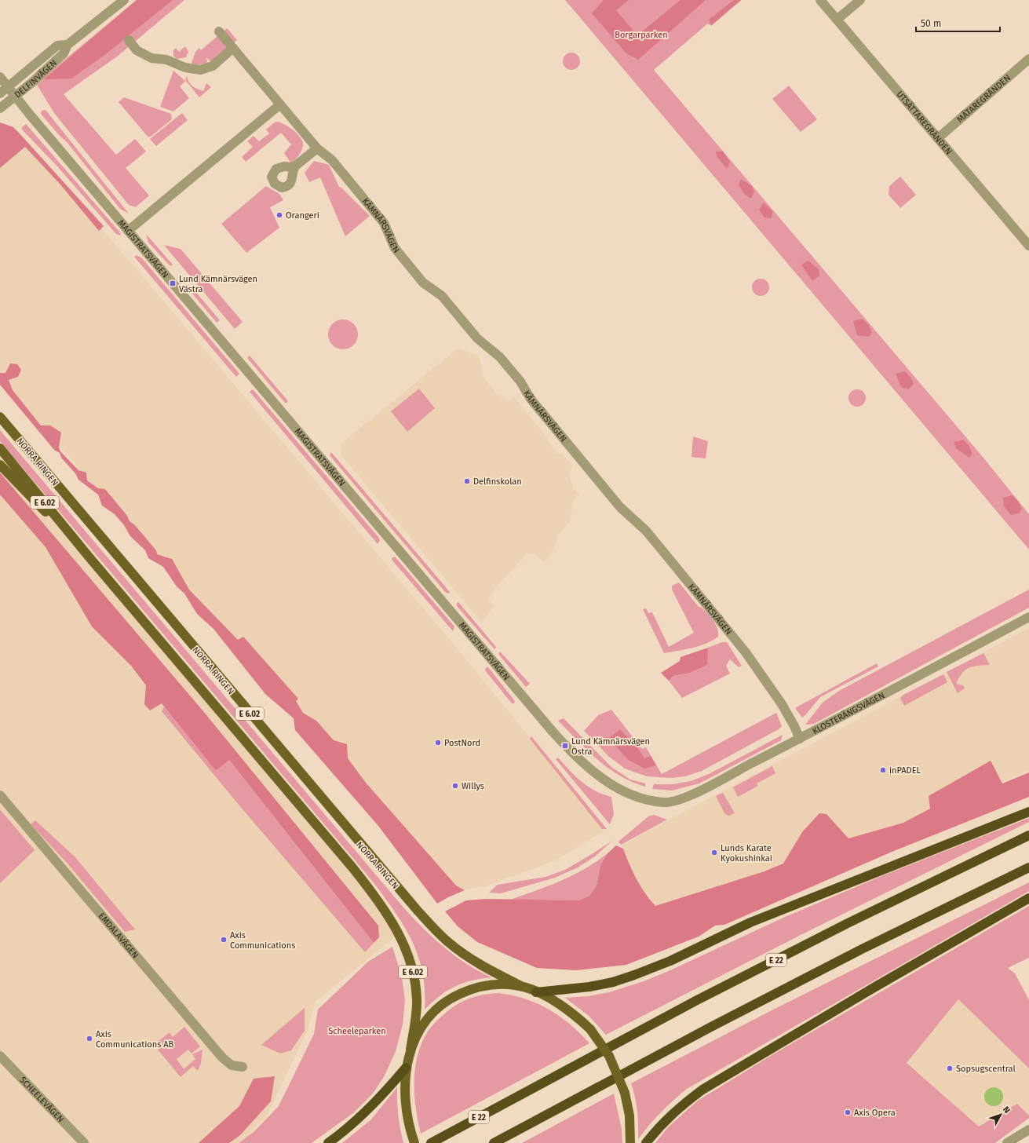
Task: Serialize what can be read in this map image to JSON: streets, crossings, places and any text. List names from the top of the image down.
{
  "streets": {
    "highway": ["E 22"],
    "main road": ["NORRA RINGEN", "E 6.02"],
    "street": [
      "DELFINVÄGEN",
      "MÄTAREGRÄNDEN",
      "UTSÄTTAREGRÄNDEN",
      "KÄMNÄRSVÄGEN",
      "MAGISTRATSVÄGEN",
      "KLOSTERÄNGSVÄGEN",
      "EMDALAVÄGEN",
      "SCHEELEVÄGEN"
    ]
  },
  "crossings": [
    ["DELFINVÄGEN", "MAGISTRATSVÄGEN"],
    ["MÄTAREGRÄNDEN", "UTSÄTTAREGRÄNDEN"],
    ["KÄMNÄRSVÄGEN", "KLOSTERÄNGSVÄGEN"],
    ["MAGISTRATSVÄGEN", "KLOSTERÄNGSVÄGEN"]
  ],
  "parks": ["Borgarparken", "Scheeleparken"],
  "places": {
    "other": [
      "Orangeri",
      "Delfinskolan",
      "PostNord",
      "inPADEL",
      "Willys",
      "Lunds Karate Kyokushinkai",
      "Axis Communications",
      "Axis Communications AB",
      "Sopsugscentral",
      "Axis Opera"
    ],
    "transit": ["Lund Kämnärsvägen Västra", "Lund Kämnärsvägen Östra"]
  },
  "scale_bar": "50 m",
  "north": "top right"
}
